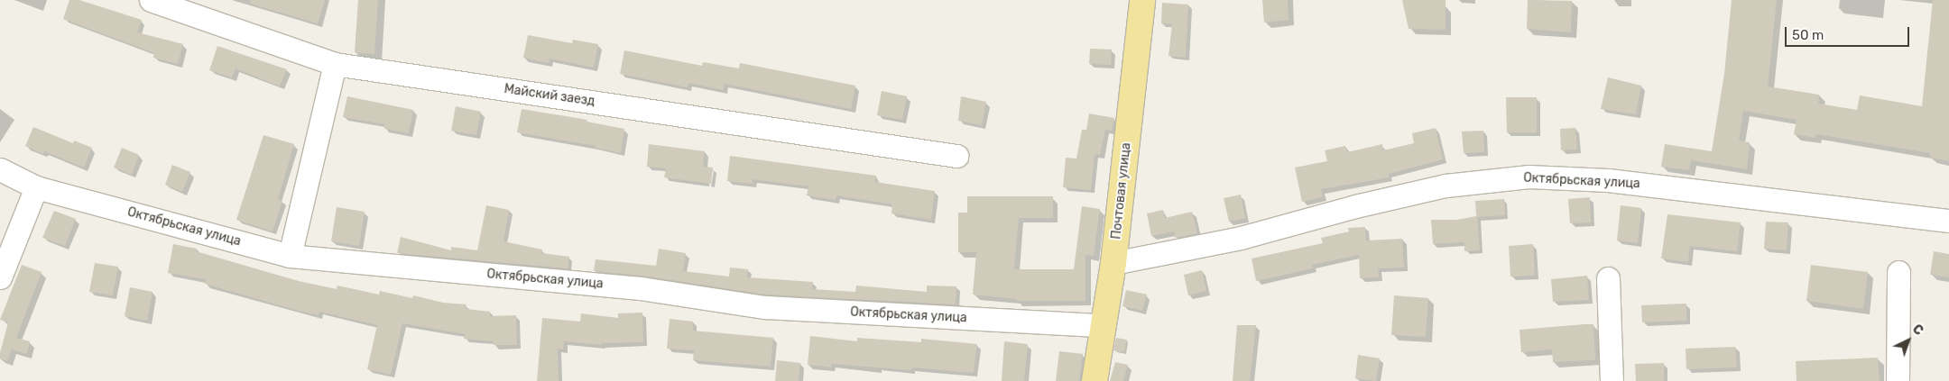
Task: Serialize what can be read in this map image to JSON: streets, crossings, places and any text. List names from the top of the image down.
{
  "streets": {
    "main road": ["Почтовая улица"],
    "street": ["Майский заезд", "Октябрьская улица"]
  },
  "crossings": [
    ["Октябрьская улица", "Почтовая улица"]
  ],
  "scale_bar": "50 m",
  "north": "top right"
}
